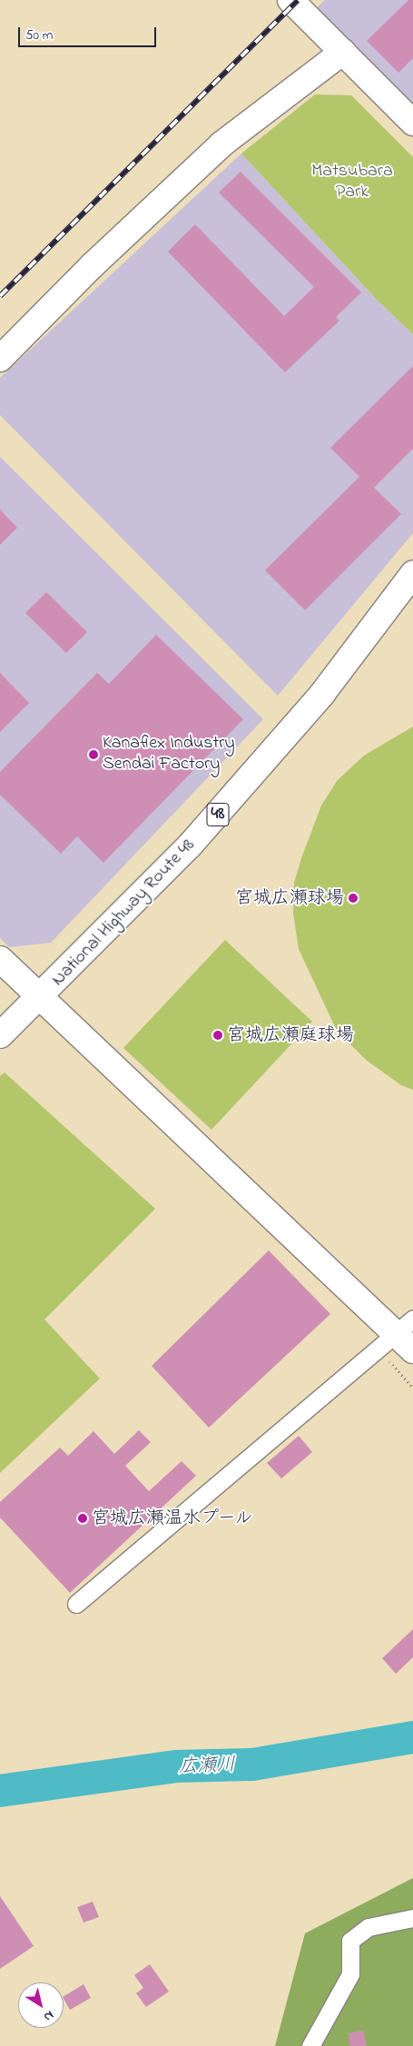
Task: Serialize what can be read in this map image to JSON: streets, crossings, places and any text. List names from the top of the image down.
{
  "streets": {
    "main road": ["48", "National Highway Route 48"]
  },
  "water": ["広瀬川"],
  "parks": ["Matsubara Park"],
  "places": [
    "Kanaflex Industry Sendai Factory",
    "宮城広瀬球場",
    "宮城広瀬庭球場",
    "宮城広瀬温水プール"
  ],
  "scale_bar": "50 m",
  "north": "bottom right"
}
